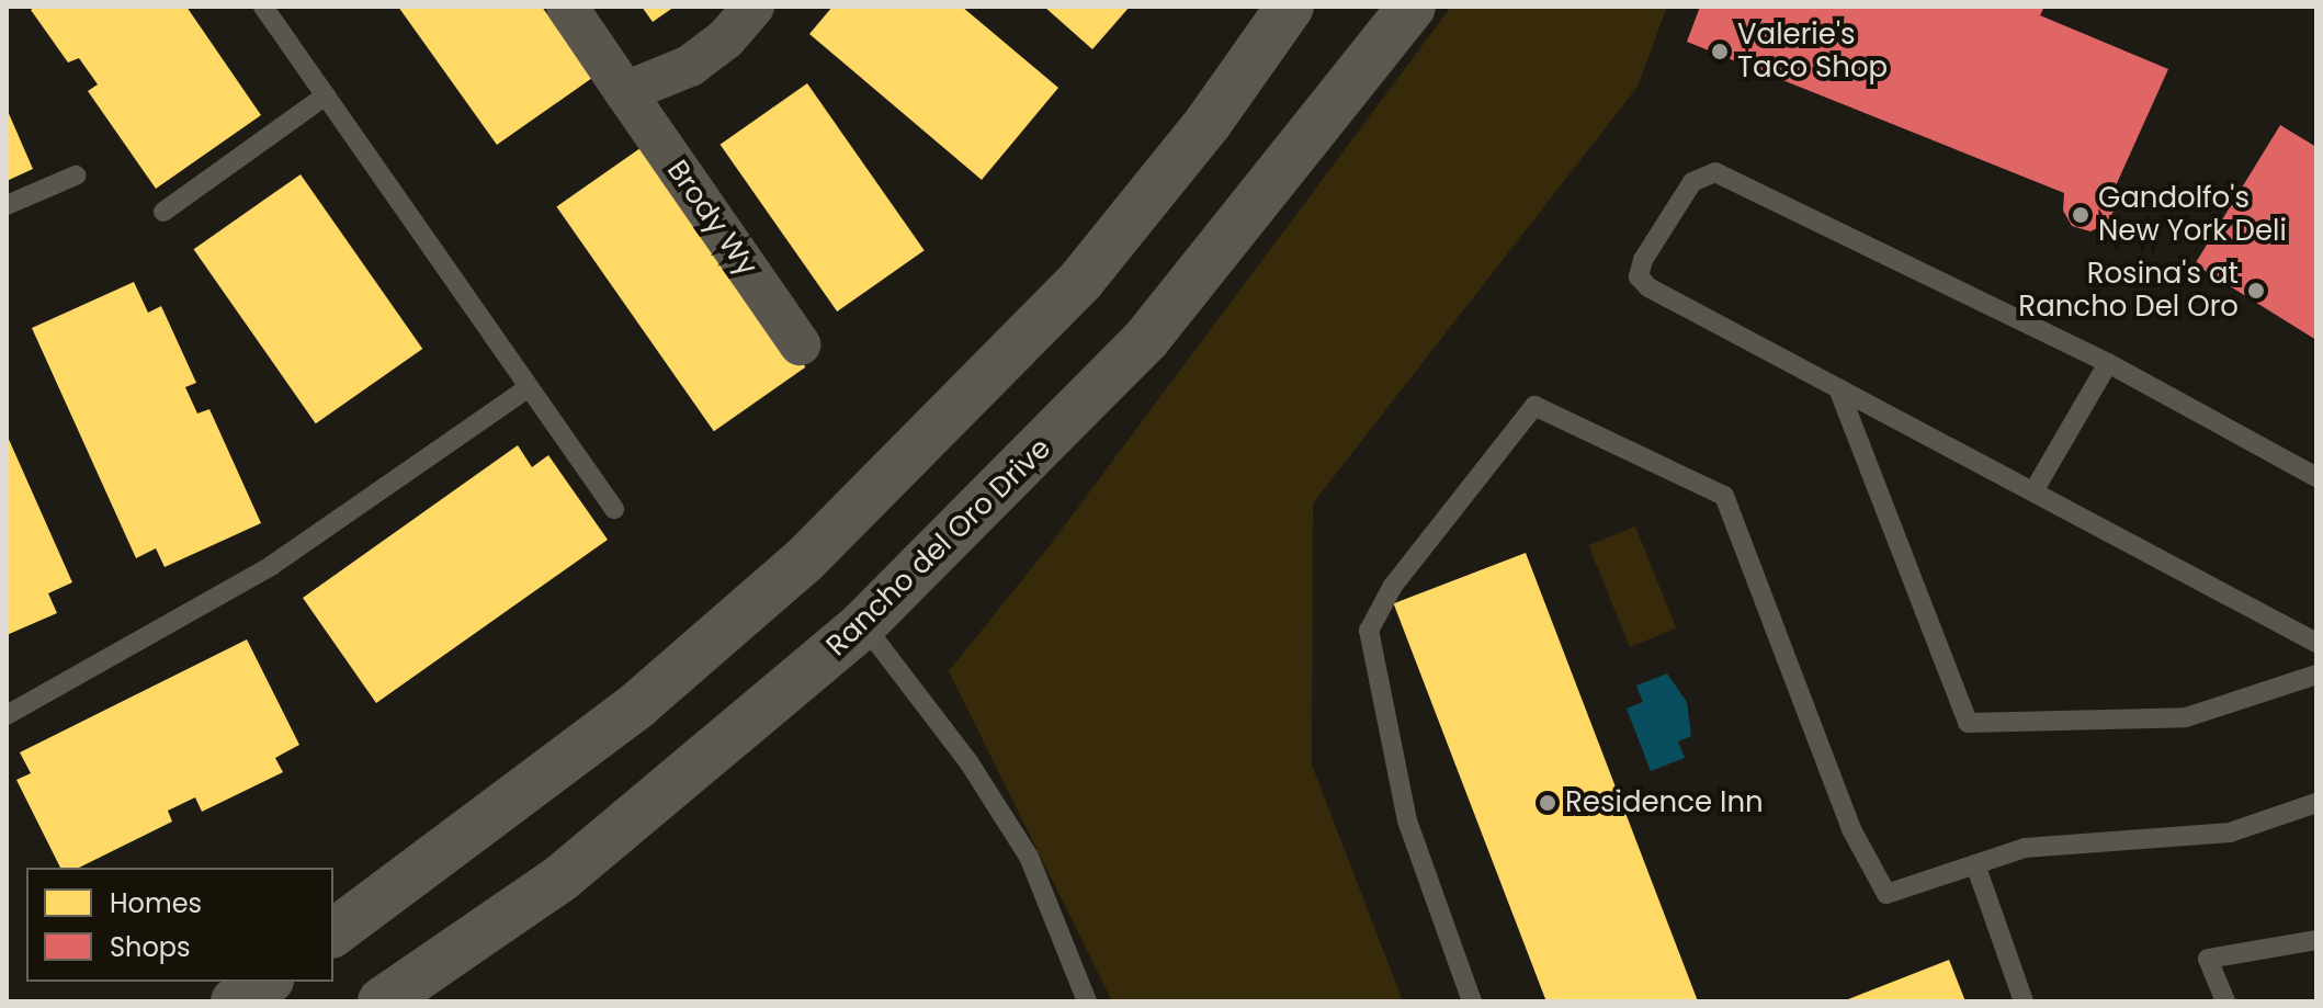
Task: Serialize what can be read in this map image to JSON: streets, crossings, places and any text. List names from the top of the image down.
{
  "streets": {
    "main road": ["Rancho del Oro Drive"],
    "street": ["Brody Wy"]
  },
  "places": [
    "Valerie's Taco Shop",
    "Gandolfo's New York Deli",
    "Rosina's at Rancho Del Oro",
    "Residence Inn"
  ],
  "legend": ["Homes", "Shops"]
}
